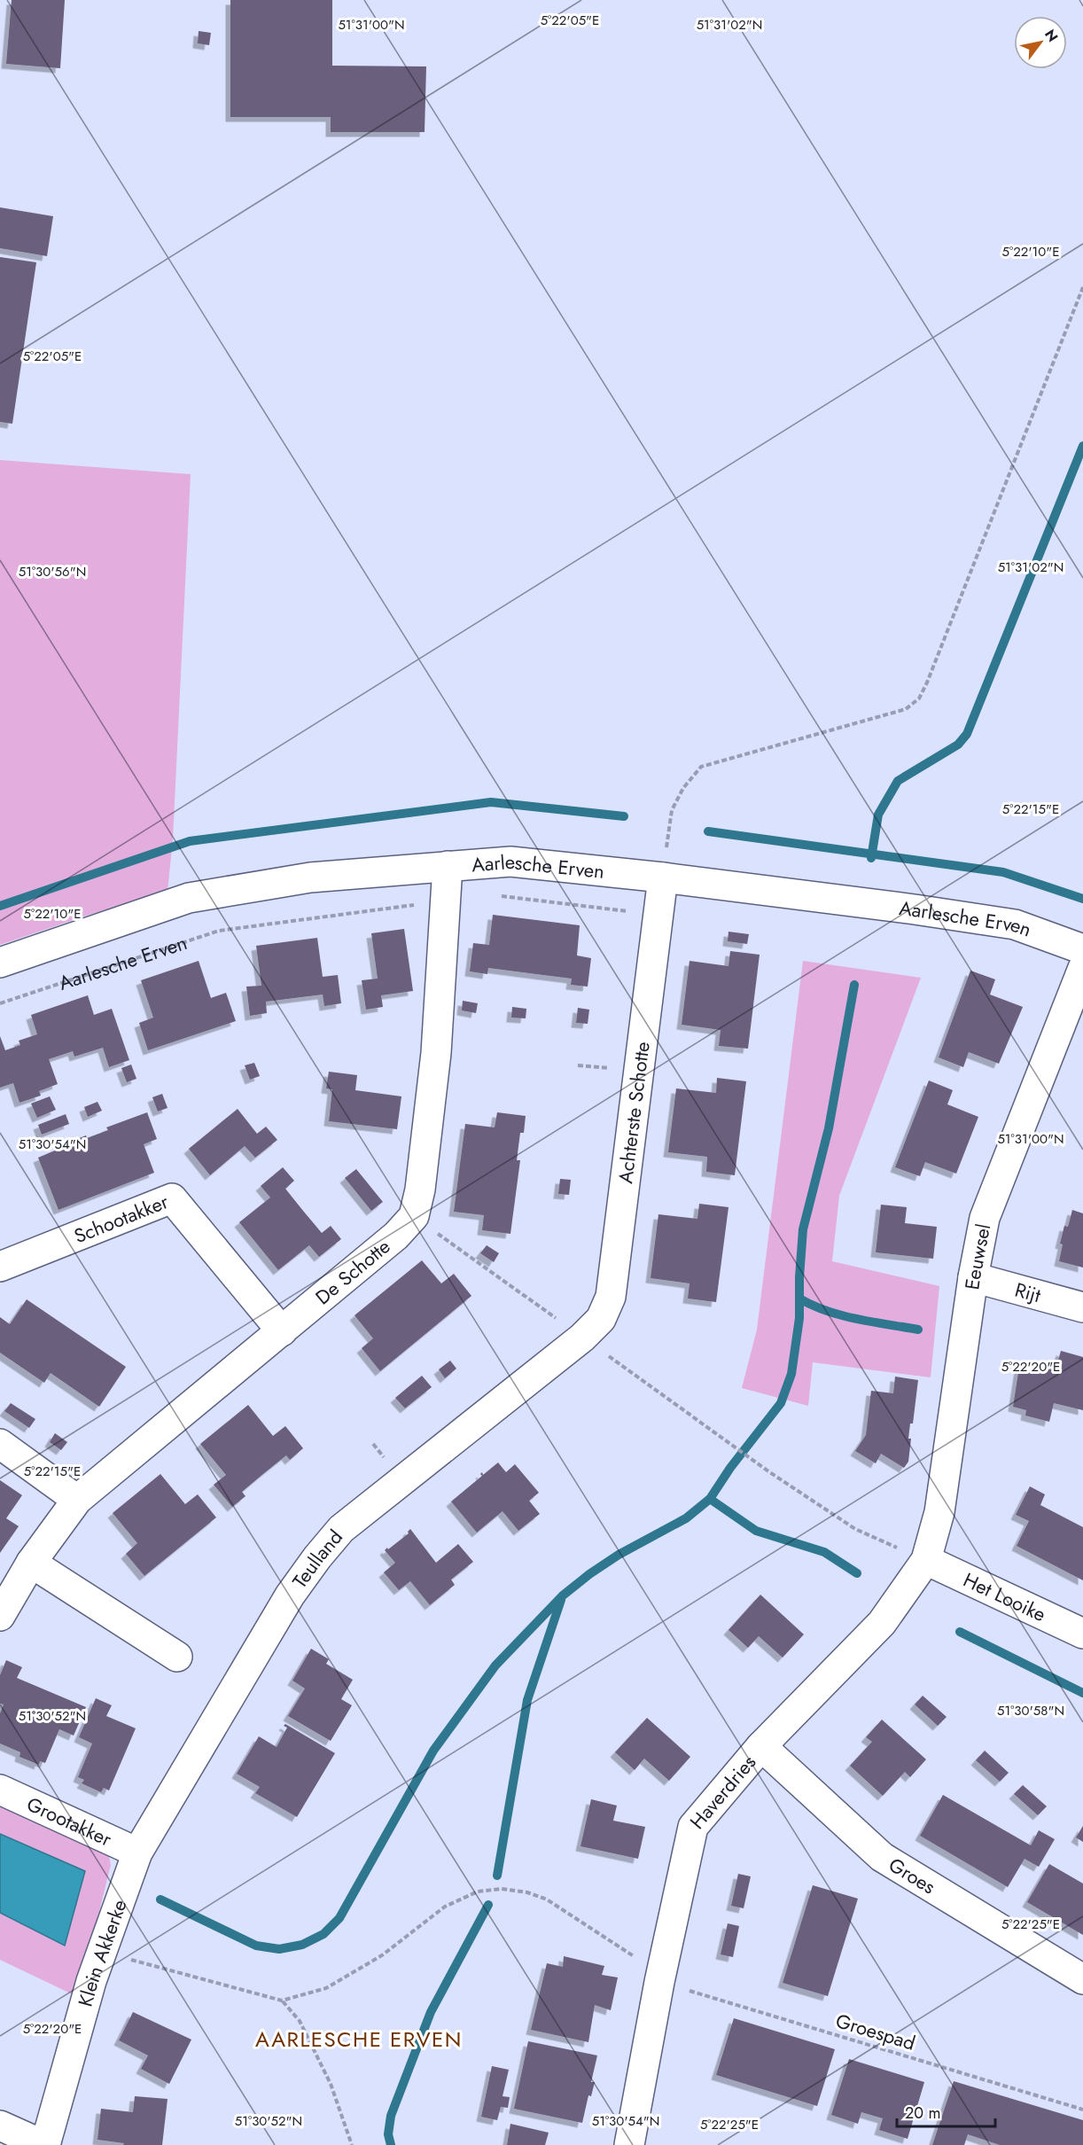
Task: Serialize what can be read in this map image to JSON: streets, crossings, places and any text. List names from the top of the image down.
{
  "streets": {
    "street": [
      "Aarlesche Erven",
      "Achterste Schotte",
      "Schootakker",
      "Eeuwsel",
      "De Schotte",
      "Rijt",
      "Teulland",
      "Het Looike",
      "Haverdries",
      "Grootakker",
      "Groes",
      "Klein Akkerke"
    ],
    "path": ["Groespad"]
  },
  "crossings": [
    ["Aarlesche Erven", "Achterste Schotte"],
    ["Aarlesche Erven", "De Schotte"],
    ["Achterste Schotte", "Teulland"],
    ["Schootakker", "De Schotte"],
    ["Eeuwsel", "Rijt"],
    ["Eeuwsel", "Het Looike"],
    ["Eeuwsel", "Haverdries"],
    ["Teulland", "Grootakker"],
    ["Teulland", "Klein Akkerke"],
    ["Het Looike", "Haverdries"],
    ["Haverdries", "Groes"],
    ["Haverdries", "Groespad"],
    ["Grootakker", "Klein Akkerke"]
  ],
  "districts": ["AARLESCHE ERVEN"],
  "scale_bar": "20 m",
  "north": "top right",
  "coordinates": [
    "5°22'05\"E",
    "51°31'00\"N",
    "51°31'02\"N",
    "5°22'10\"E",
    "51°30'56\"N",
    "5°22'15\"E",
    "51°30'54\"N",
    "5°22'20\"E",
    "51°30'58\"N",
    "51°30'52\"N",
    "5°22'25\"E"
  ]
}
